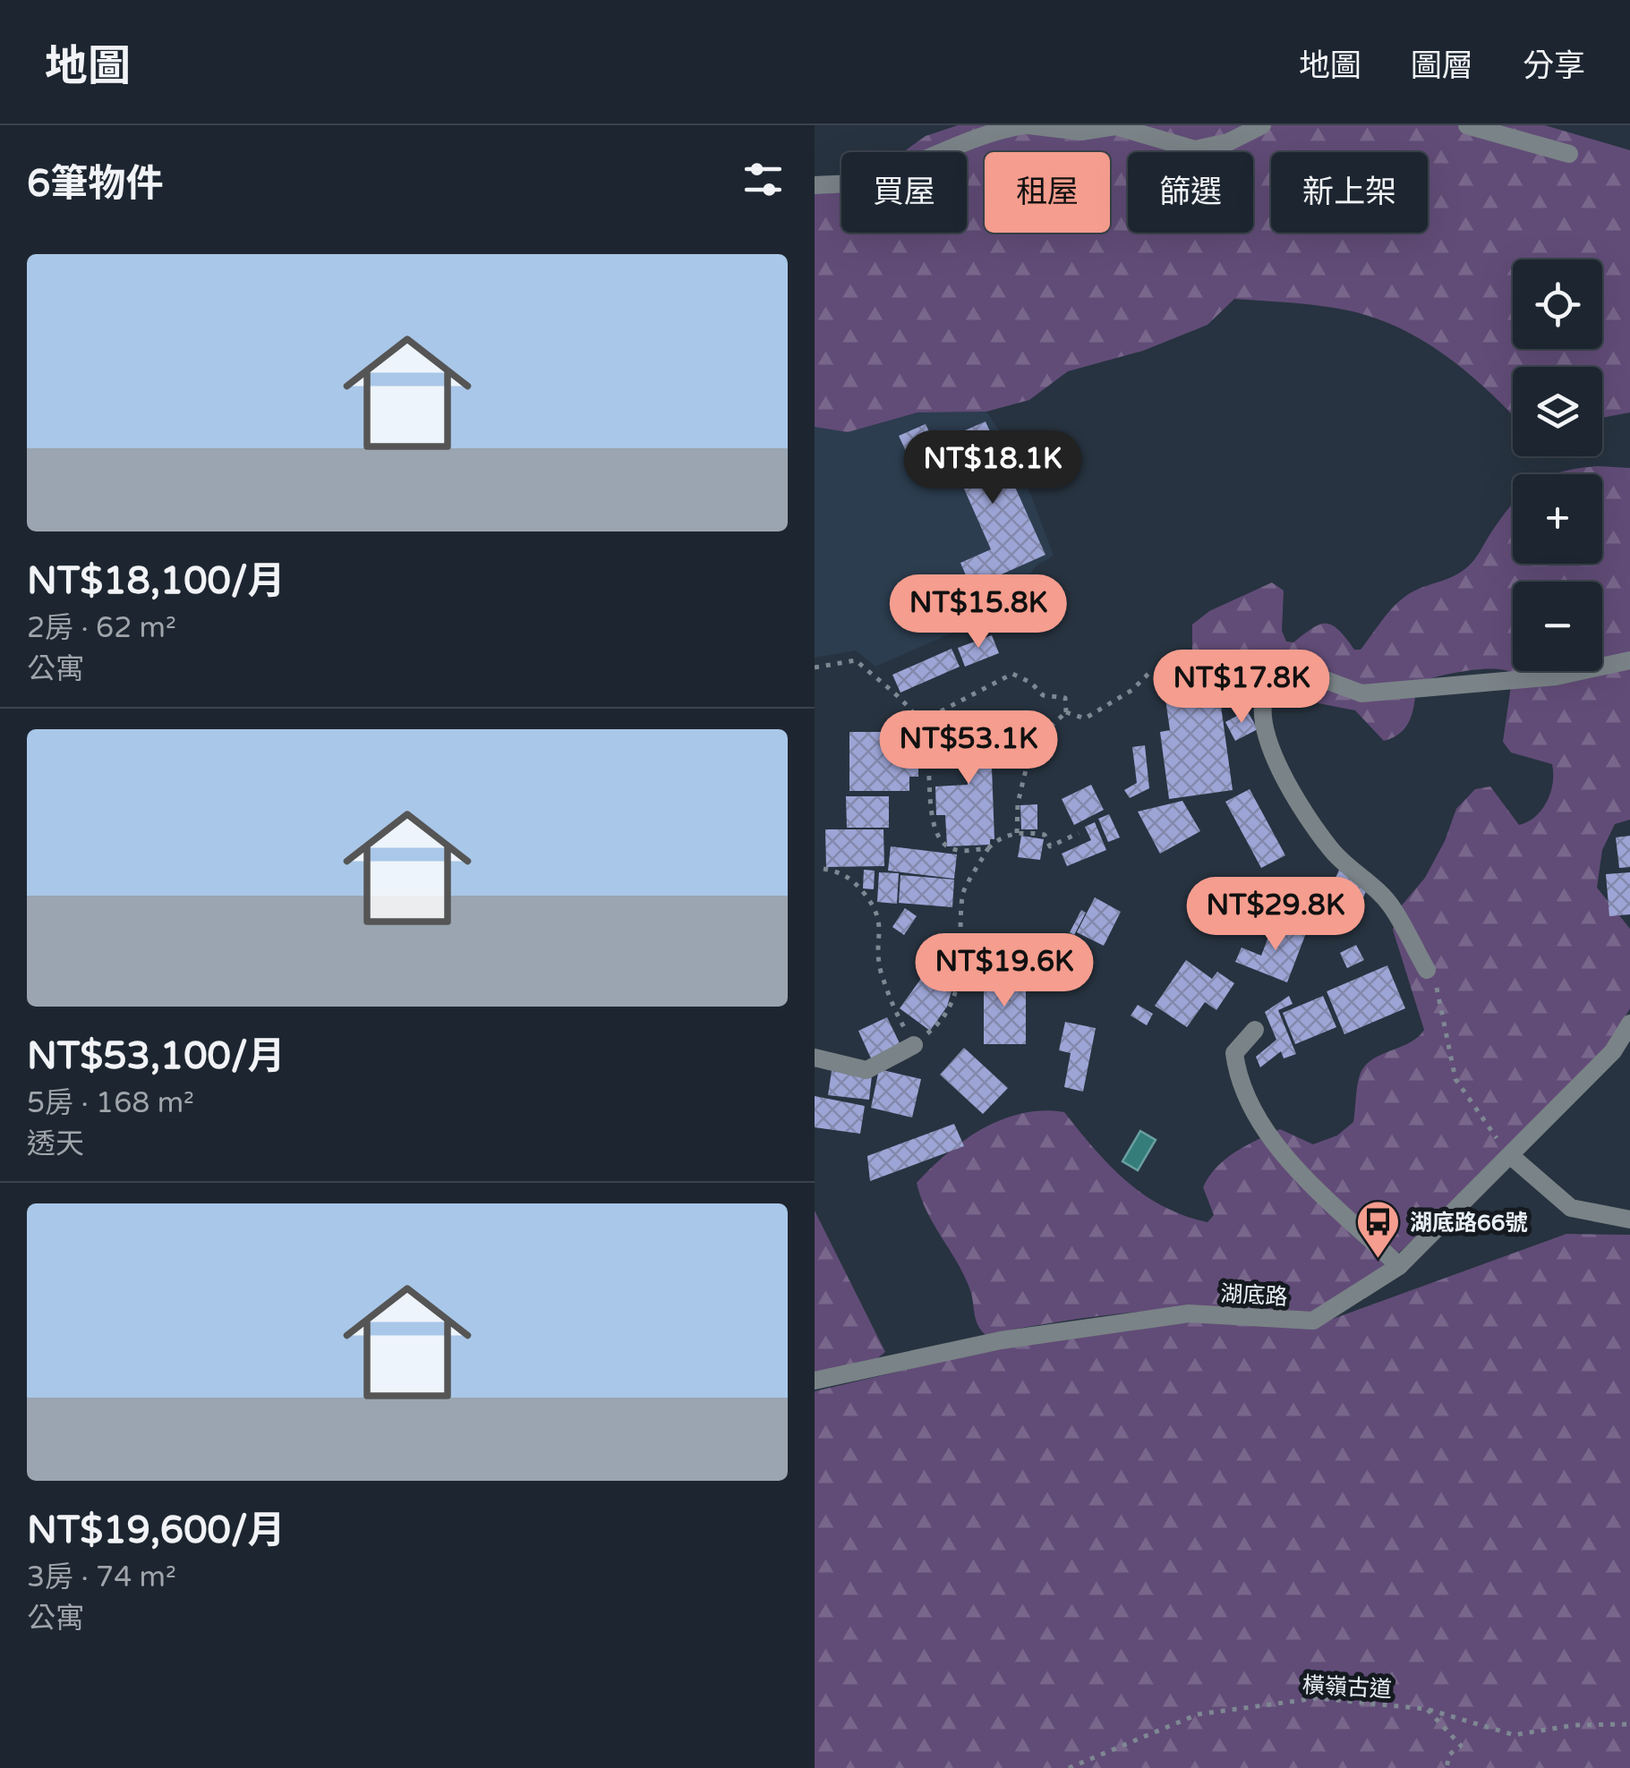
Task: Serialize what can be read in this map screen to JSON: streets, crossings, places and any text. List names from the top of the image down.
{
  "streets": {
    "street": ["湖底路"],
    "path": ["橫嶺古道"]
  },
  "places": {
    "bus stop": ["湖底路66號"]
  },
  "page": {
    "header": "地圖",
    "nav": ["地圖", "圖層", "分享"],
    "heading": "6筆物件",
    "chip": [
      "買屋",
      "租屋",
      "篩選",
      "新上架"
    ],
    "list": [
      {
        "name": "NT$18,100/月",
        "note": "2房 · 62 m² · 公寓"
      },
      {
        "name": "NT$53,100/月",
        "note": "5房 · 168 m² · 透天"
      },
      {
        "name": "NT$19,600/月",
        "note": "3房 · 74 m² · 公寓"
      }
    ],
    "map_buttons": ["+", "−"],
    "price": [
      "NT$18.1K",
      "NT$15.8K",
      "NT$17.8K",
      "NT$53.1K",
      "NT$29.8K",
      "NT$19.6K"
    ]
  }
}
